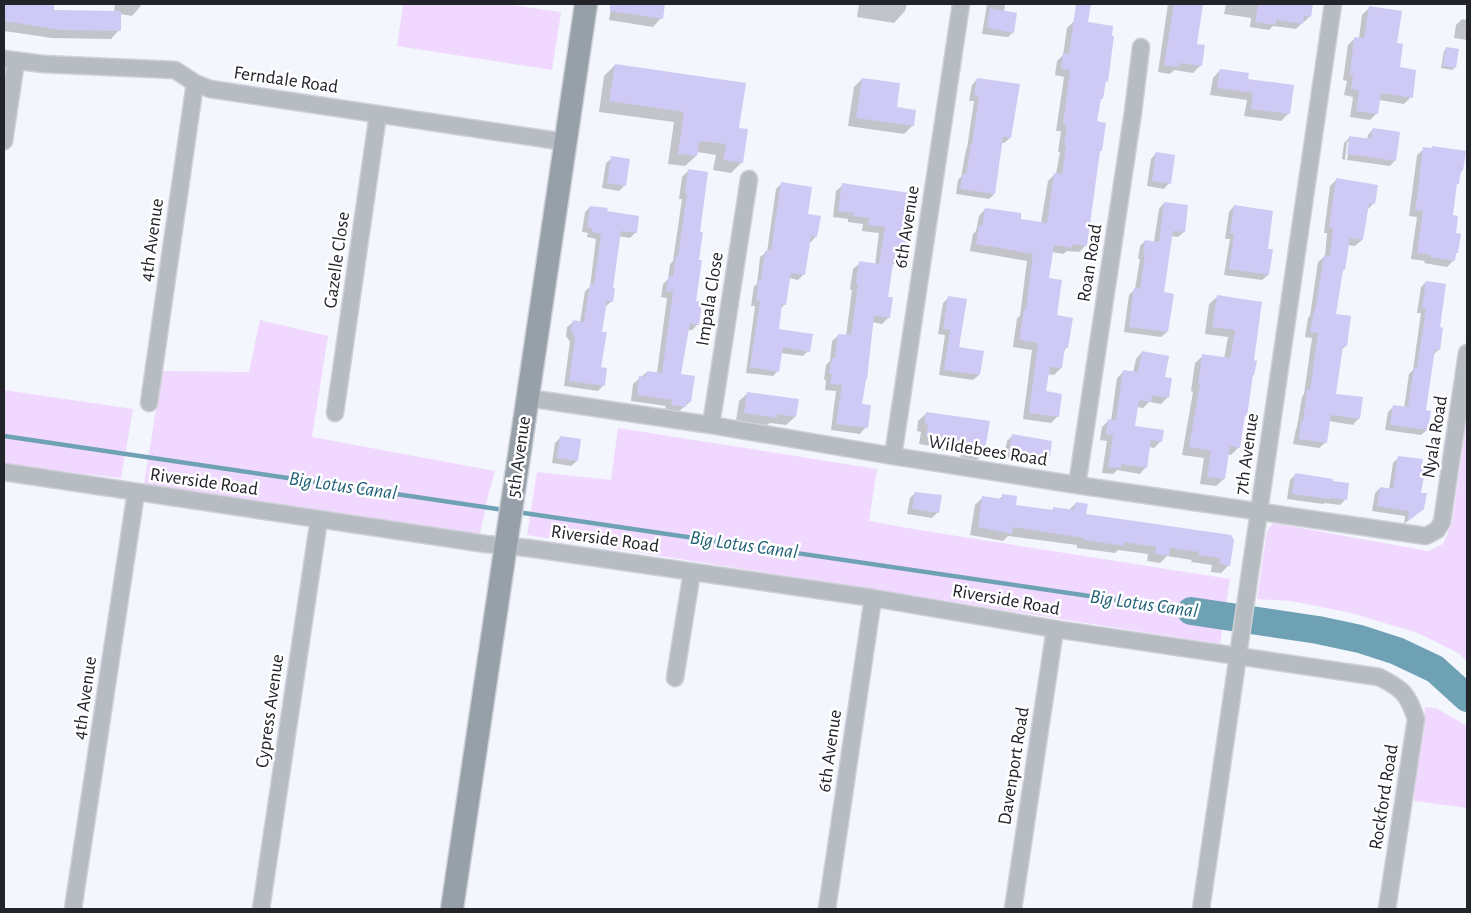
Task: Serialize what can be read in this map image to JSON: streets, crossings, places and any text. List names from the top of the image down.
{
  "streets": {
    "main road": ["5th Avenue"],
    "street": [
      "Ferndale Road",
      "6th Avenue",
      "4th Avenue",
      "Gazelle Close",
      "Roan Road",
      "Impala Close",
      "Nyala Road",
      "Wildebees Road",
      "7th Avenue",
      "Riverside Road",
      "Cypress Avenue",
      "Davenport Road",
      "Rockford Road"
    ]
  },
  "crossings": [
    ["Ferndale Road", "4th Avenue"],
    ["Ferndale Road", "Gazelle Close"],
    ["Ferndale Road", "5th Avenue"],
    ["6th Avenue", "Wildebees Road"],
    ["6th Avenue", "Riverside Road"],
    ["4th Avenue", "Riverside Road"],
    ["Roan Road", "Wildebees Road"],
    ["Impala Close", "Wildebees Road"],
    ["Nyala Road", "Wildebees Road"],
    ["Wildebees Road", "7th Avenue"],
    ["Wildebees Road", "5th Avenue"],
    ["7th Avenue", "Riverside Road"],
    ["5th Avenue", "Riverside Road"],
    ["Riverside Road", "Cypress Avenue"],
    ["Riverside Road", "Davenport Road"],
    ["Riverside Road", "Rockford Road"]
  ],
  "water": ["Big Lotus Canal"]
}
